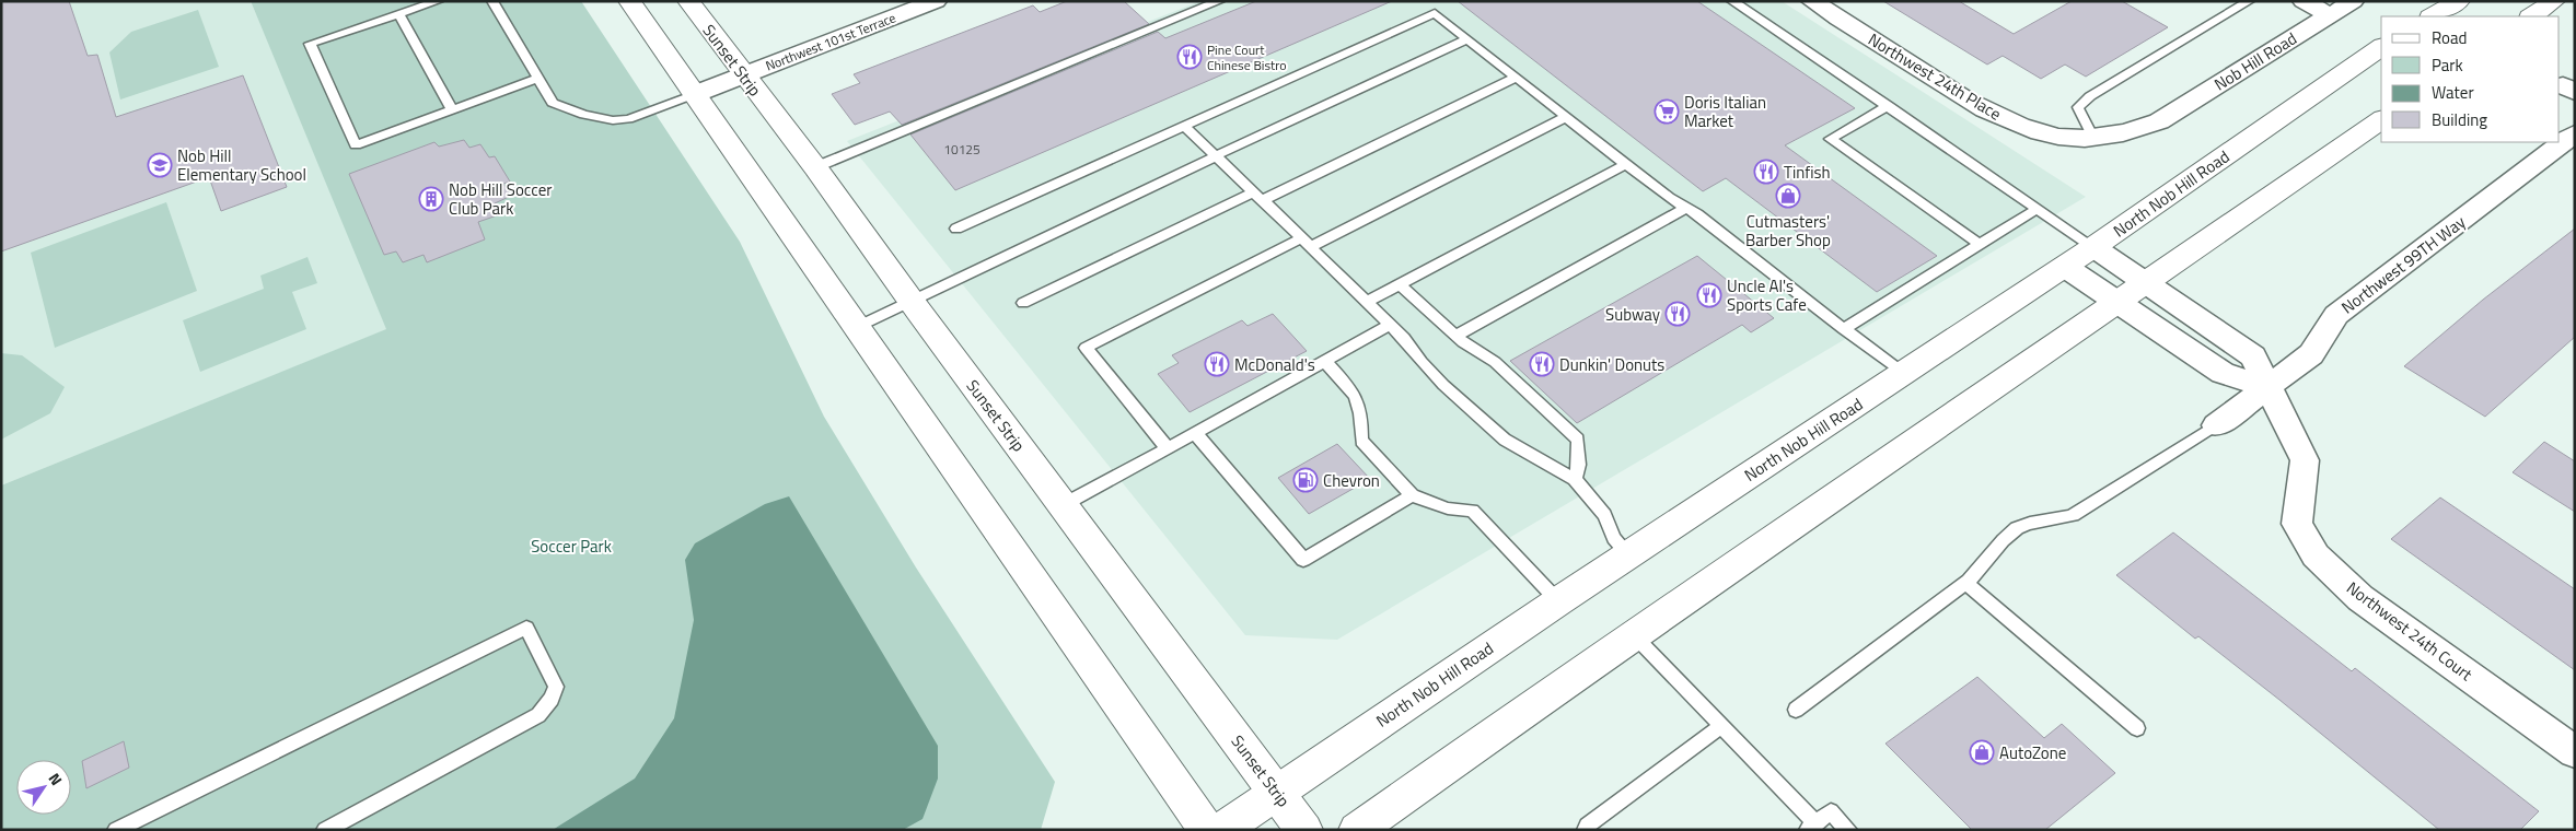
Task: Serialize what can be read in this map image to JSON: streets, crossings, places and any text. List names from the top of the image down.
{
  "streets": {
    "main road": ["Sunset Strip", "North Nob Hill Road"],
    "street": [
      "Northwest 101st Terrace",
      "Nob Hill Road",
      "Northwest 24th Place",
      "Northwest 99TH Way",
      "Northwest 24th Court"
    ]
  },
  "crossings": [
    ["Northwest 101st Terrace", "Sunset Strip"],
    ["Sunset Strip", "North Nob Hill Road"],
    ["Nob Hill Road", "Northwest 24th Place"],
    ["North Nob Hill Road", "Northwest 24th Court"],
    ["Northwest 99TH Way", "Northwest 24th Court"]
  ],
  "parks": ["Soccer Park"],
  "places": {
    "restaurant": [
      "Pine Court Chinese Bistro",
      "Tinfish",
      "Uncle Al's Sports Cafe",
      "Subway",
      "McDonald's",
      "Dunkin' Donuts"
    ],
    "supermarket": ["Doris Italian Market"],
    "school or university": ["Nob Hill Elementary School"],
    "shop": ["Cutmasters' Barber Shop", "AutoZone"],
    "building": ["Nob Hill Soccer Club Park"],
    "fuel station": ["Chevron"]
  },
  "house_numbers": ["10125"],
  "legend": [
    "Road",
    "Park",
    "Water",
    "Building"
  ],
  "north": "top right"
}
